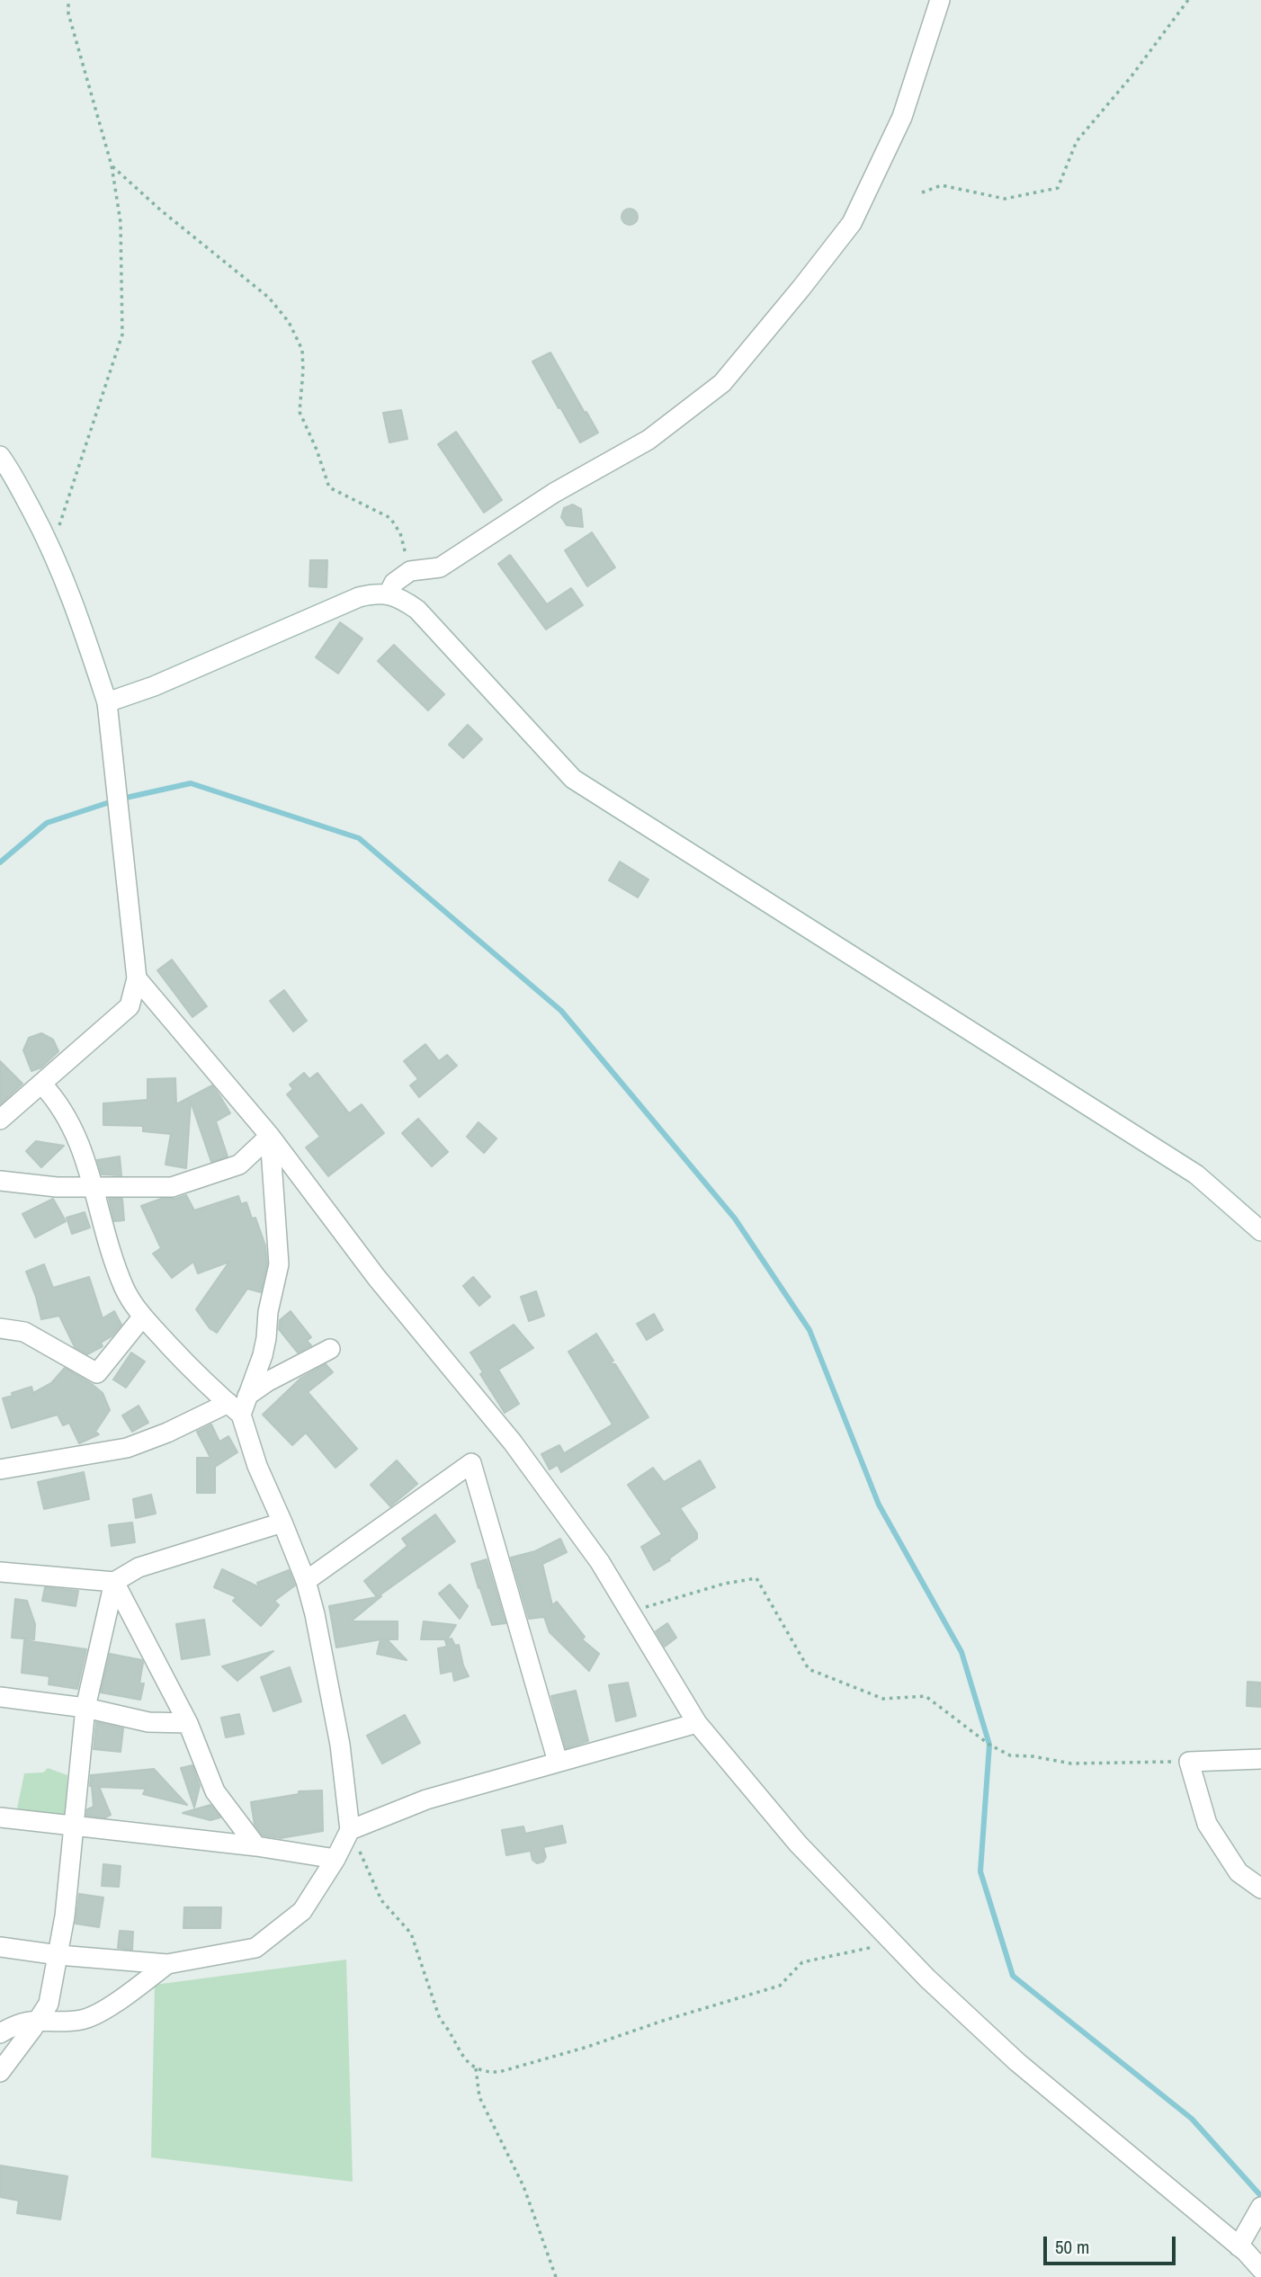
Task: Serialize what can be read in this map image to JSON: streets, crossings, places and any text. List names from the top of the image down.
{
  "scale_bar": "50 m"
}
